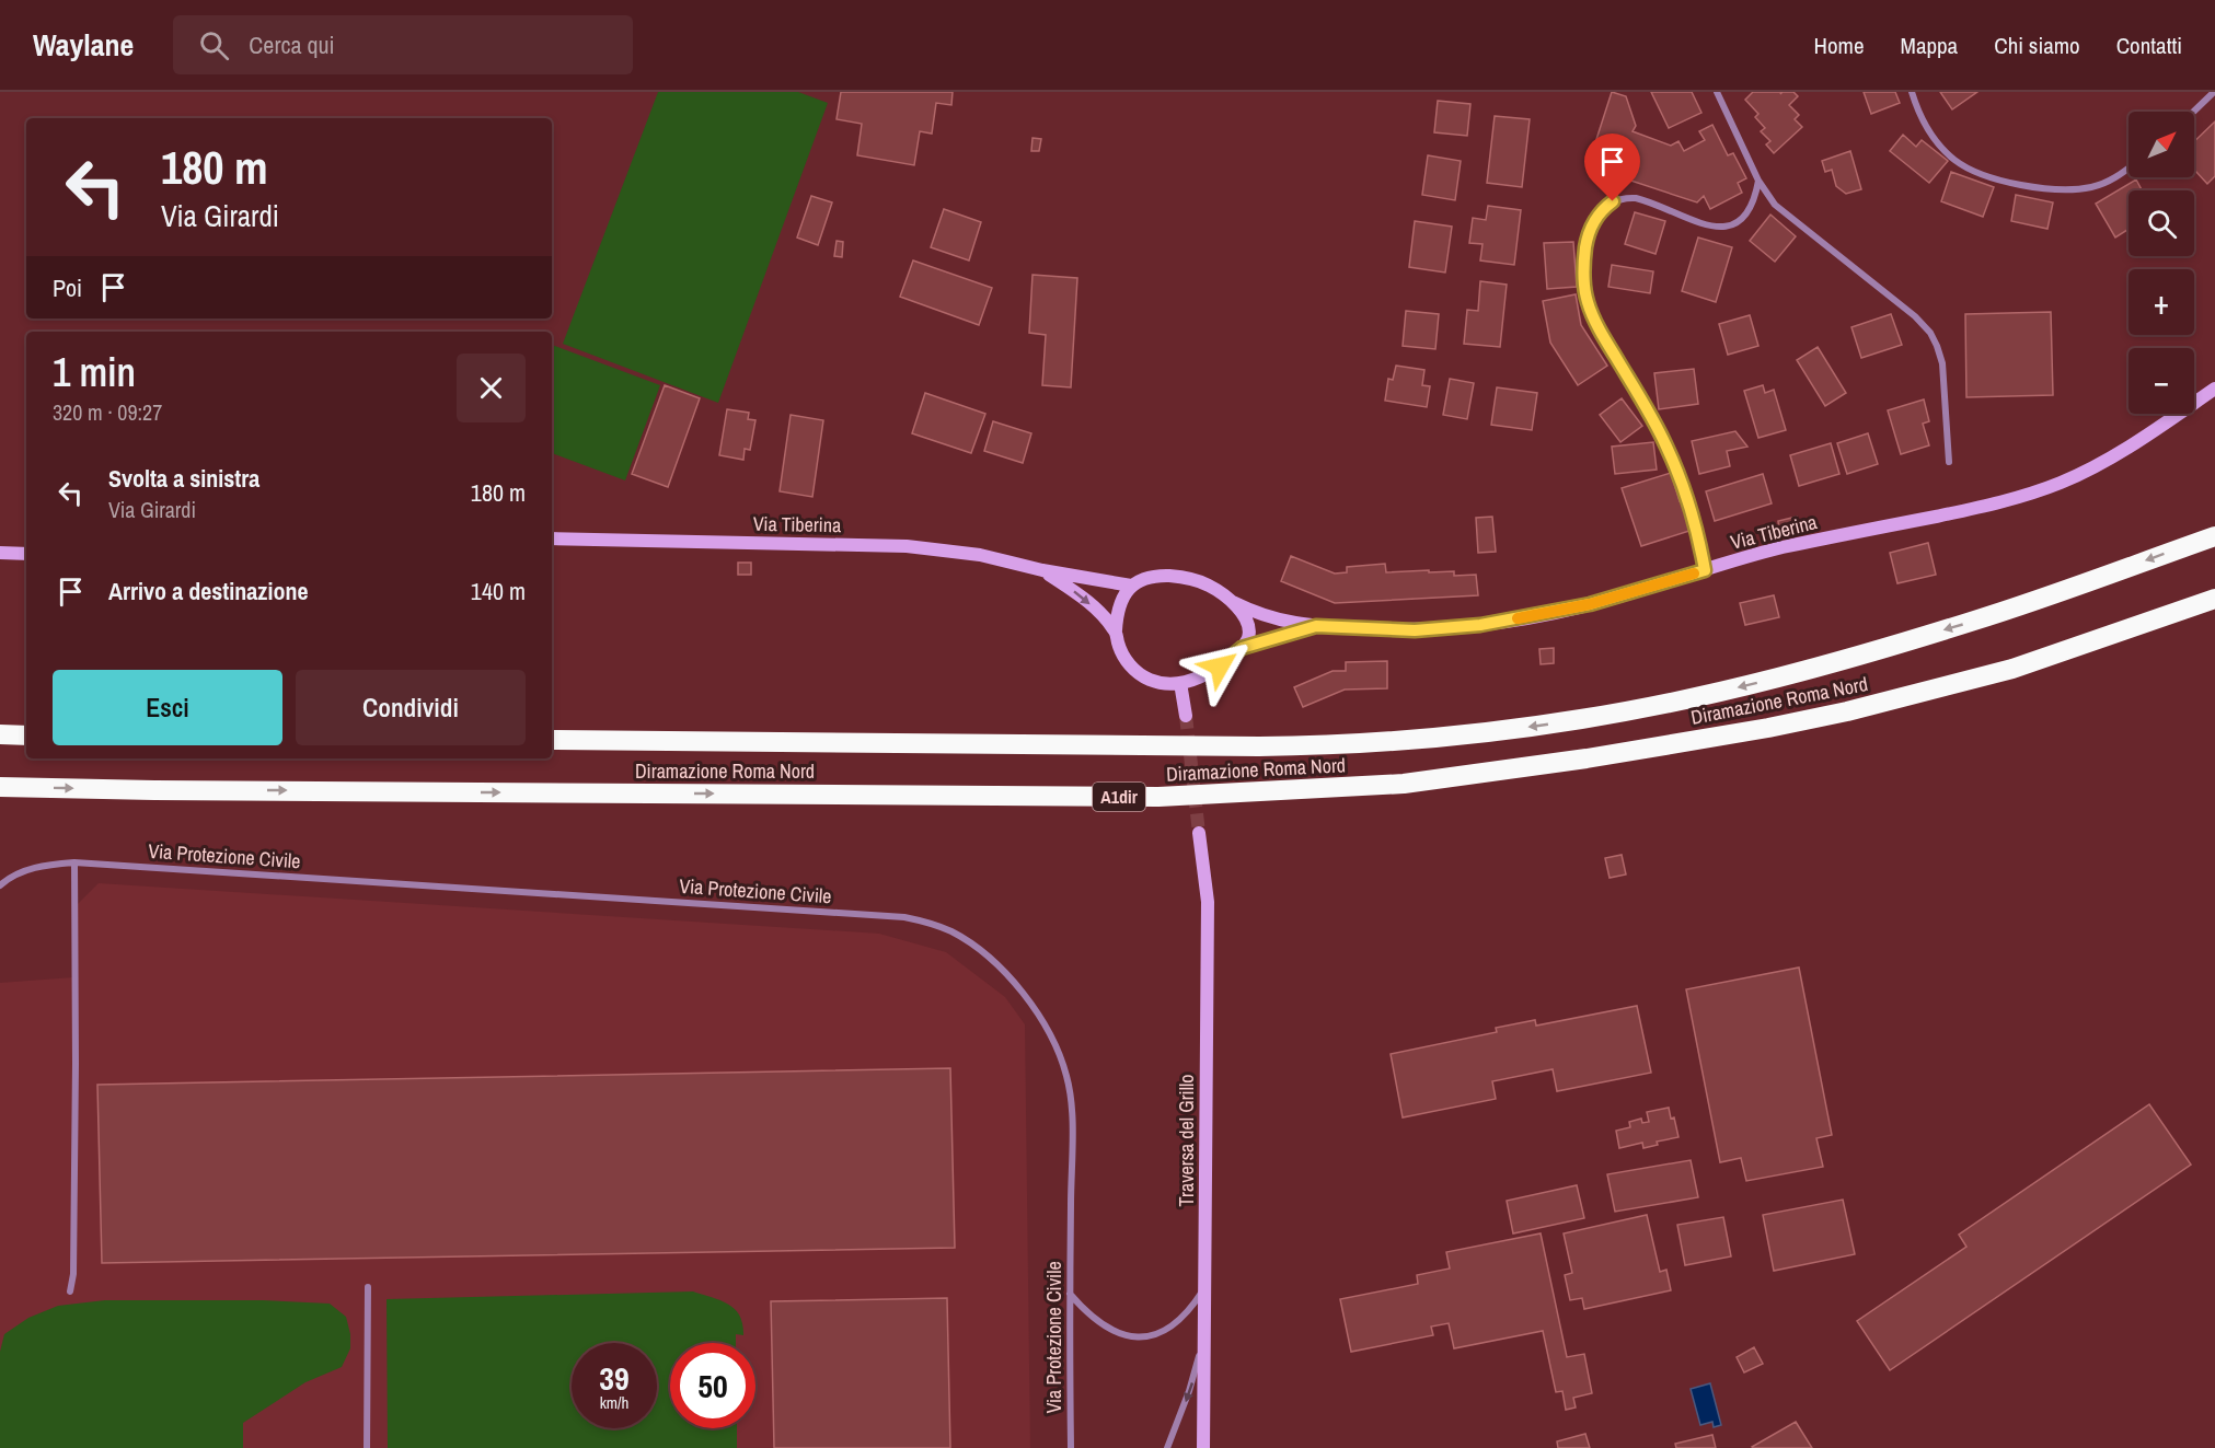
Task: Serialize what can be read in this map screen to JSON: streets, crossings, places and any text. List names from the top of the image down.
{
  "streets": {
    "highway": ["Diramazione Roma Nord", "A1dir"],
    "main road": ["Via Tiberina", "Traversa del Grillo"],
    "street": ["Via Protezione Civile"]
  },
  "north": "top right",
  "page": {
    "header": "Waylane",
    "search": "Cerca qui",
    "nav": [
      "Home",
      "Mappa",
      "Chi siamo",
      "Contatti"
    ],
    "map_buttons": ["+", "−"],
    "turn": ["180 m", "Via Girardi"],
    "then": "Poi",
    "heading": ["1 min", "320 m · 09:27"],
    "list": [
      {
        "name": "Svolta a sinistra",
        "note": "Via Girardi",
        "value": "180 m"
      },
      {
        "name": "Arrivo a destinazione",
        "value": "140 m"
      }
    ],
    "buttons": ["Esci", "Condividi"],
    "speed": "39 km/h",
    "limit": "50"
  }
}
